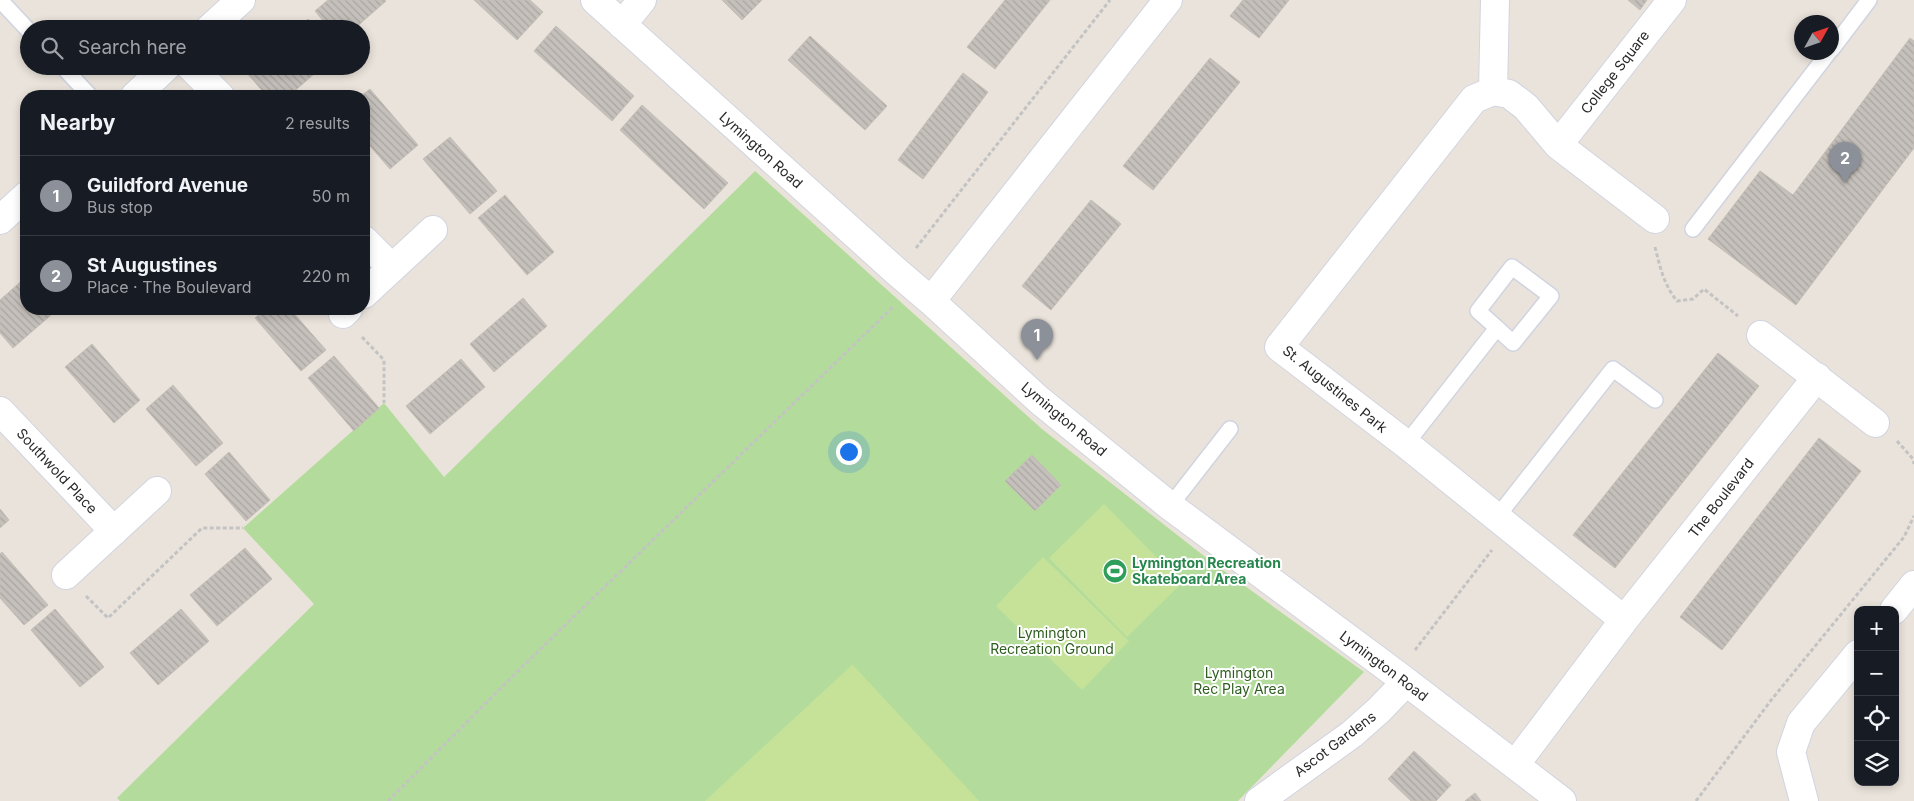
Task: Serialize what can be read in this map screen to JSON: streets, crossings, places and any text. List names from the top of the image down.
{
  "streets": {
    "street": [
      "College Square",
      "Lymington Road",
      "St. Augustines Park",
      "Southwold Place",
      "The Boulevard",
      "Ascot Gardens"
    ]
  },
  "crossings": [
    ["Lymington Road", "Ascot Gardens"],
    ["St. Augustines Park", "The Boulevard"]
  ],
  "parks": ["Lymington Recreation Ground", "Lymington Rec Play Area"],
  "places": {
    "sports": ["Lymington Recreation Skateboard Area"]
  },
  "north": "top right",
  "page": {
    "search": "Search here",
    "heading": ["Nearby", "2 results"],
    "pins": ["2", "1"],
    "list": [
      {
        "mark": "1",
        "name": "Guildford Avenue",
        "note": "Bus stop",
        "value": "50 m"
      },
      {
        "mark": "2",
        "name": "St Augustines",
        "note": "Place · The Boulevard",
        "value": "220 m"
      }
    ],
    "map_buttons": ["+", "−"]
  }
}
